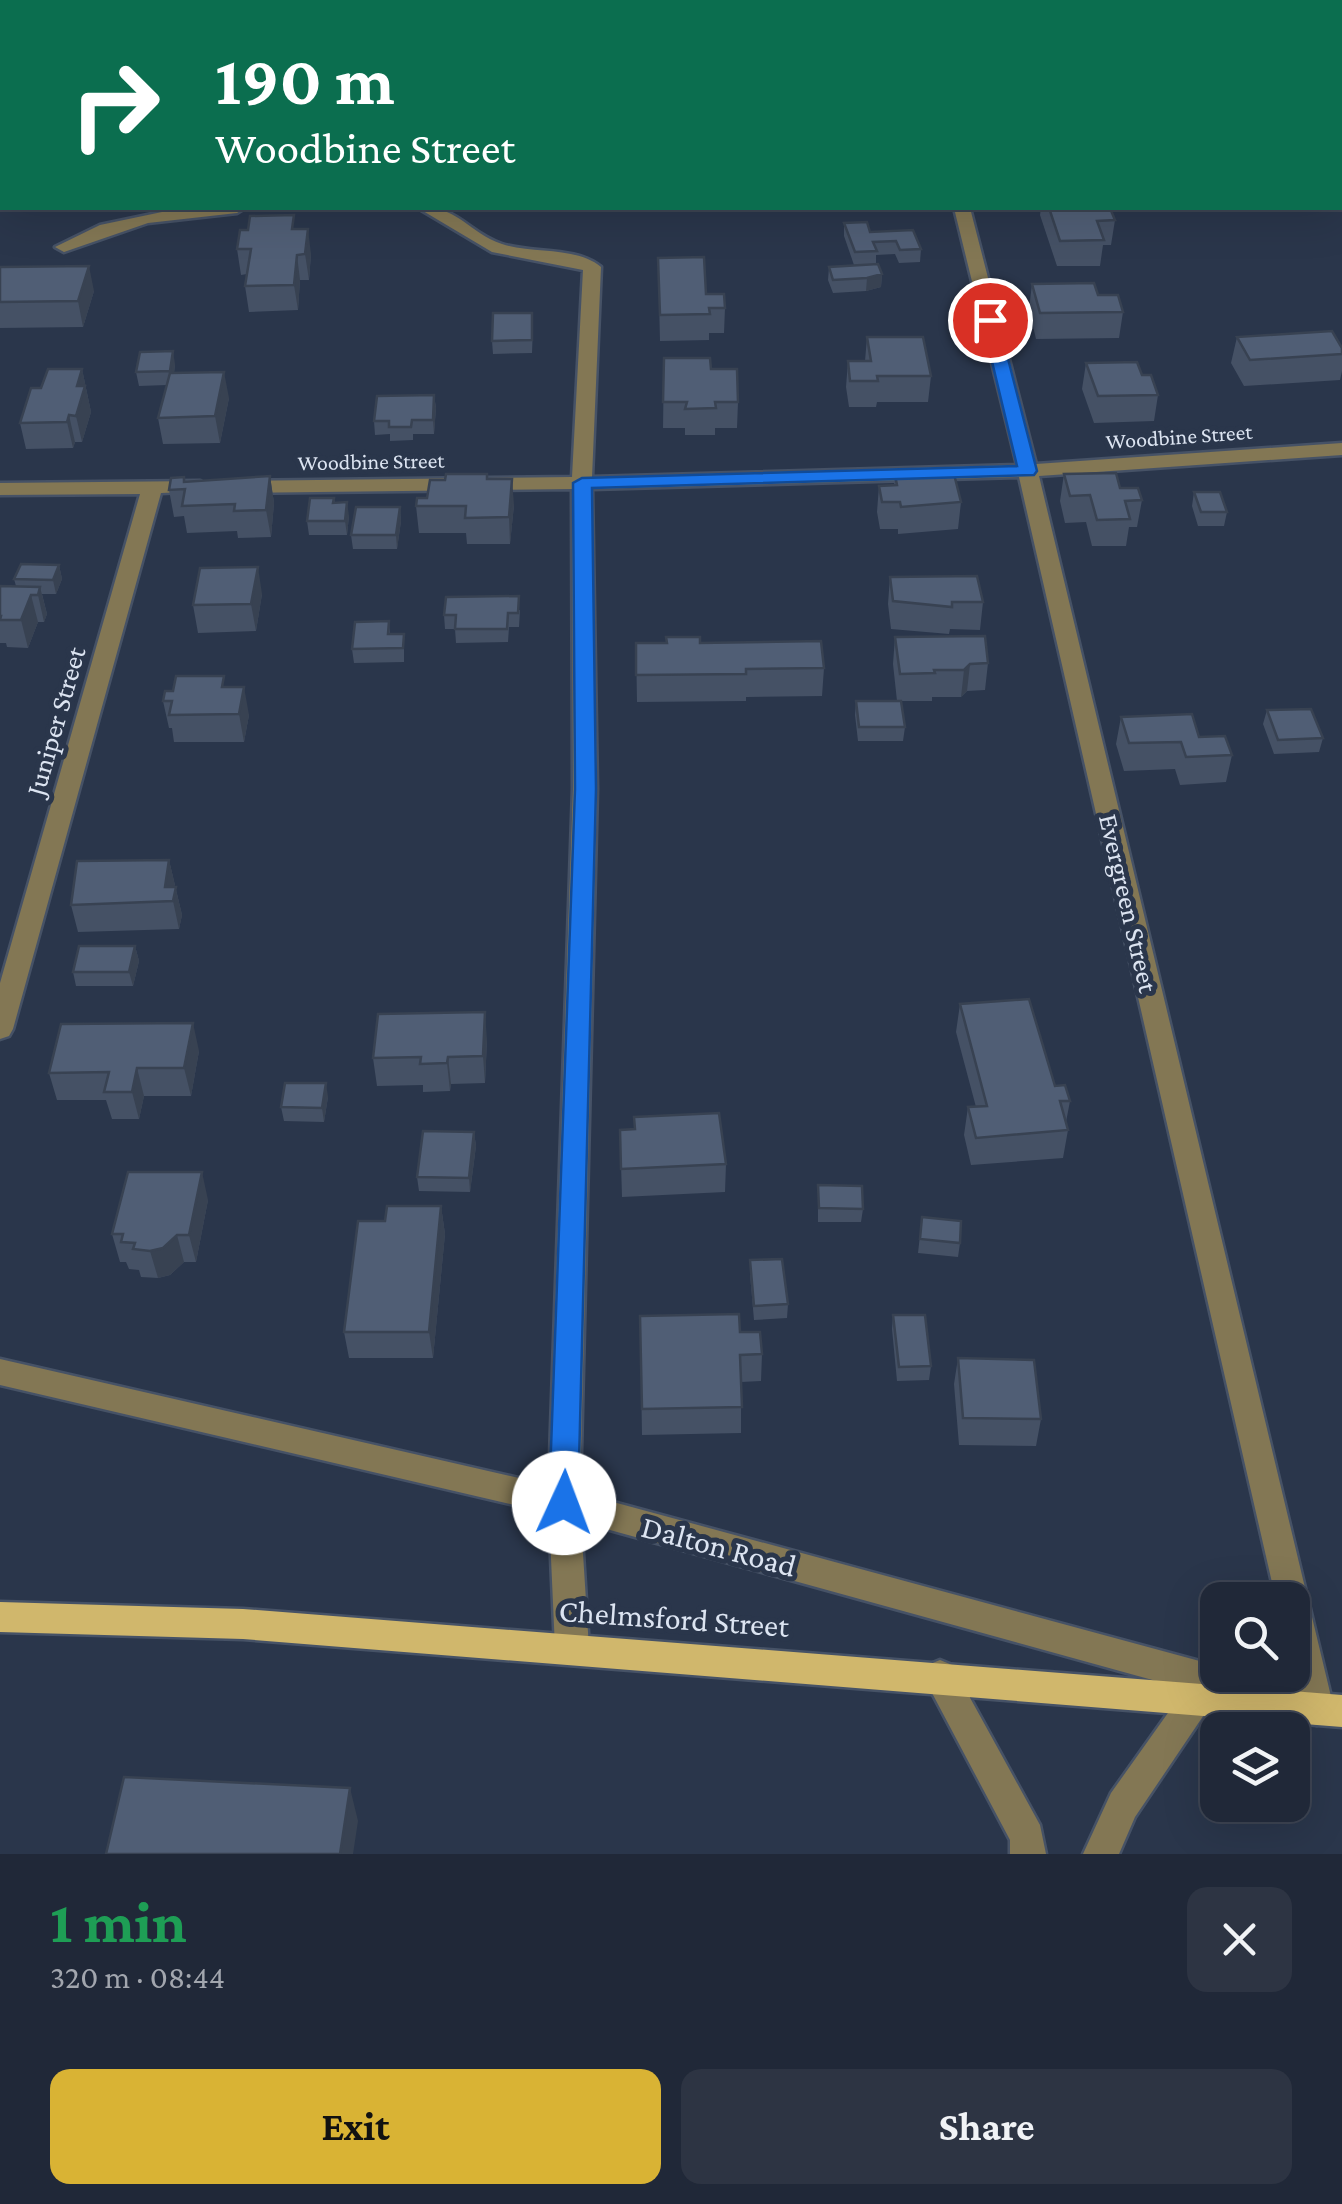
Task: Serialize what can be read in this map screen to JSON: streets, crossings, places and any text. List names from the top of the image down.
{
  "streets": {
    "main road": ["Chelmsford Street"],
    "street": [
      "Woodbine Street",
      "Juniper Street",
      "Evergreen Street",
      "Dalton Road"
    ]
  },
  "crossings": [
    ["Woodbine Street", "Juniper Street"],
    ["Woodbine Street", "Evergreen Street"],
    ["Evergreen Street", "Dalton Road"],
    ["Evergreen Street", "Chelmsford Street"],
    ["Dalton Road", "Chelmsford Street"]
  ],
  "page": {
    "turn": ["190 m", "Woodbine Street"],
    "heading": ["1 min", "320 m · 08:44"],
    "buttons": ["Exit", "Share"]
  }
}
